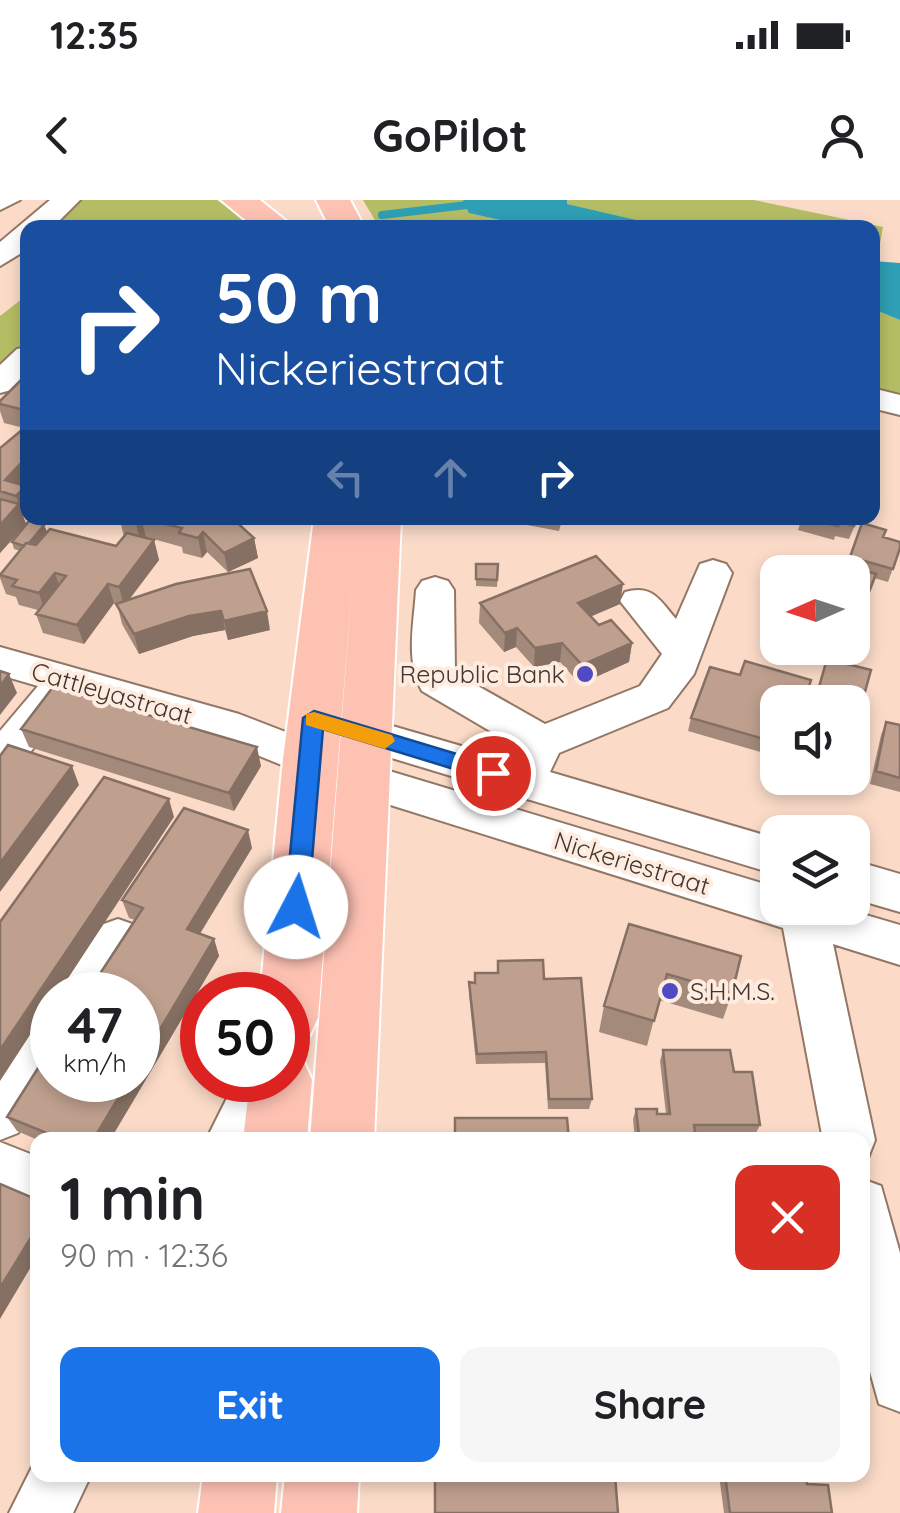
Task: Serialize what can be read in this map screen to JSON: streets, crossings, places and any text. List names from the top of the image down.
{
  "streets": {
    "street": ["Cattleyastraat", "Nickeriestraat"]
  },
  "crossings": [
    ["Cattleyastraat", "Nickeriestraat"]
  ],
  "places": ["Republic Bank", "S.H.M.S."],
  "north": "left",
  "page": {
    "status": "12:35",
    "header": "GoPilot",
    "turn": ["50 m", "Nickeriestraat"],
    "speed": "47 km/h",
    "limit": "50",
    "heading": ["1 min", "90 m · 12:36"],
    "buttons": ["Exit", "Share"]
  }
}
